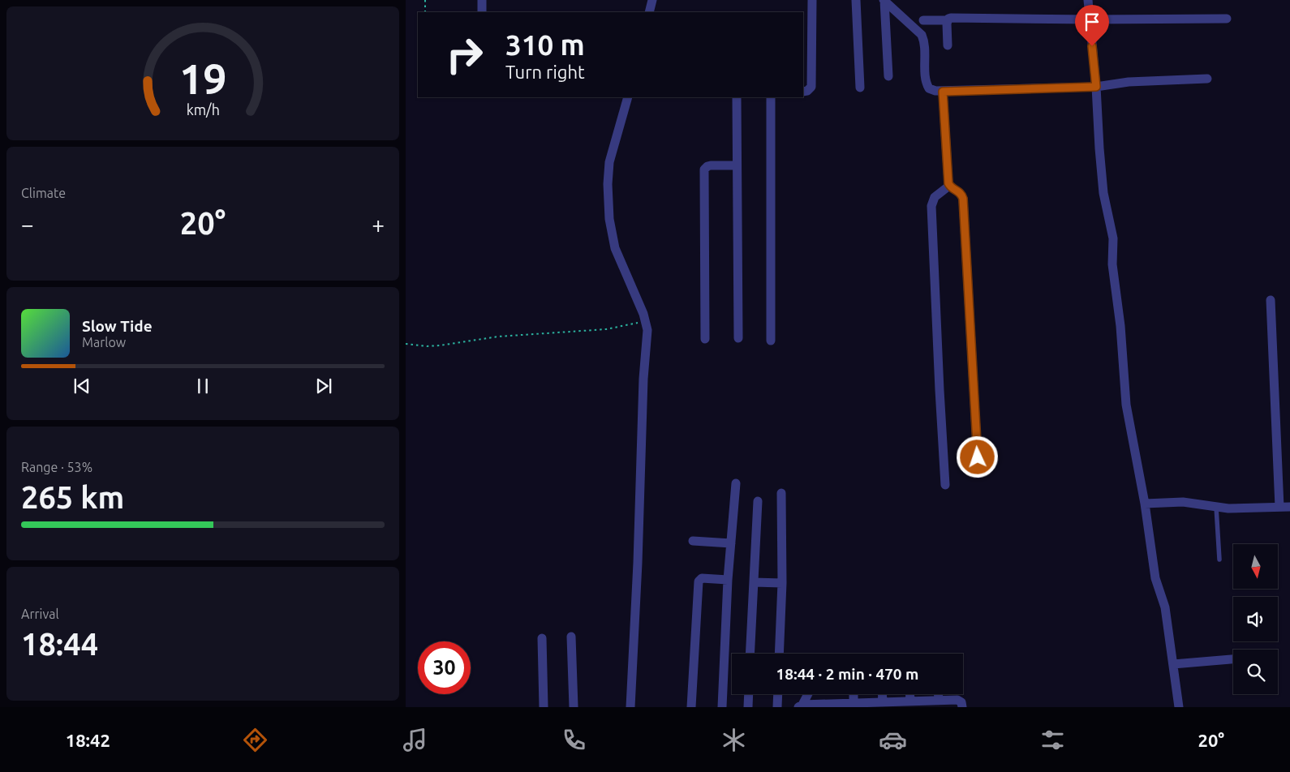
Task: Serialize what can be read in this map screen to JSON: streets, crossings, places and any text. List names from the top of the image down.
{
  "north": "bottom",
  "page": {
    "turn": ["310 m", "Turn right"],
    "tile": [
      "Climate",
      ["Range · 53%", "265 km"],
      ["Arrival", "18:44"]
    ],
    "heat": ["−", "20°", "+"],
    "song": ["Slow Tide", "Marlow"],
    "limit": "30",
    "trip": "18:44 · 2 min · 470 m",
    "tabs": ["18:42", "20°"],
    "gauge": ["19", "km/h"]
  }
}
